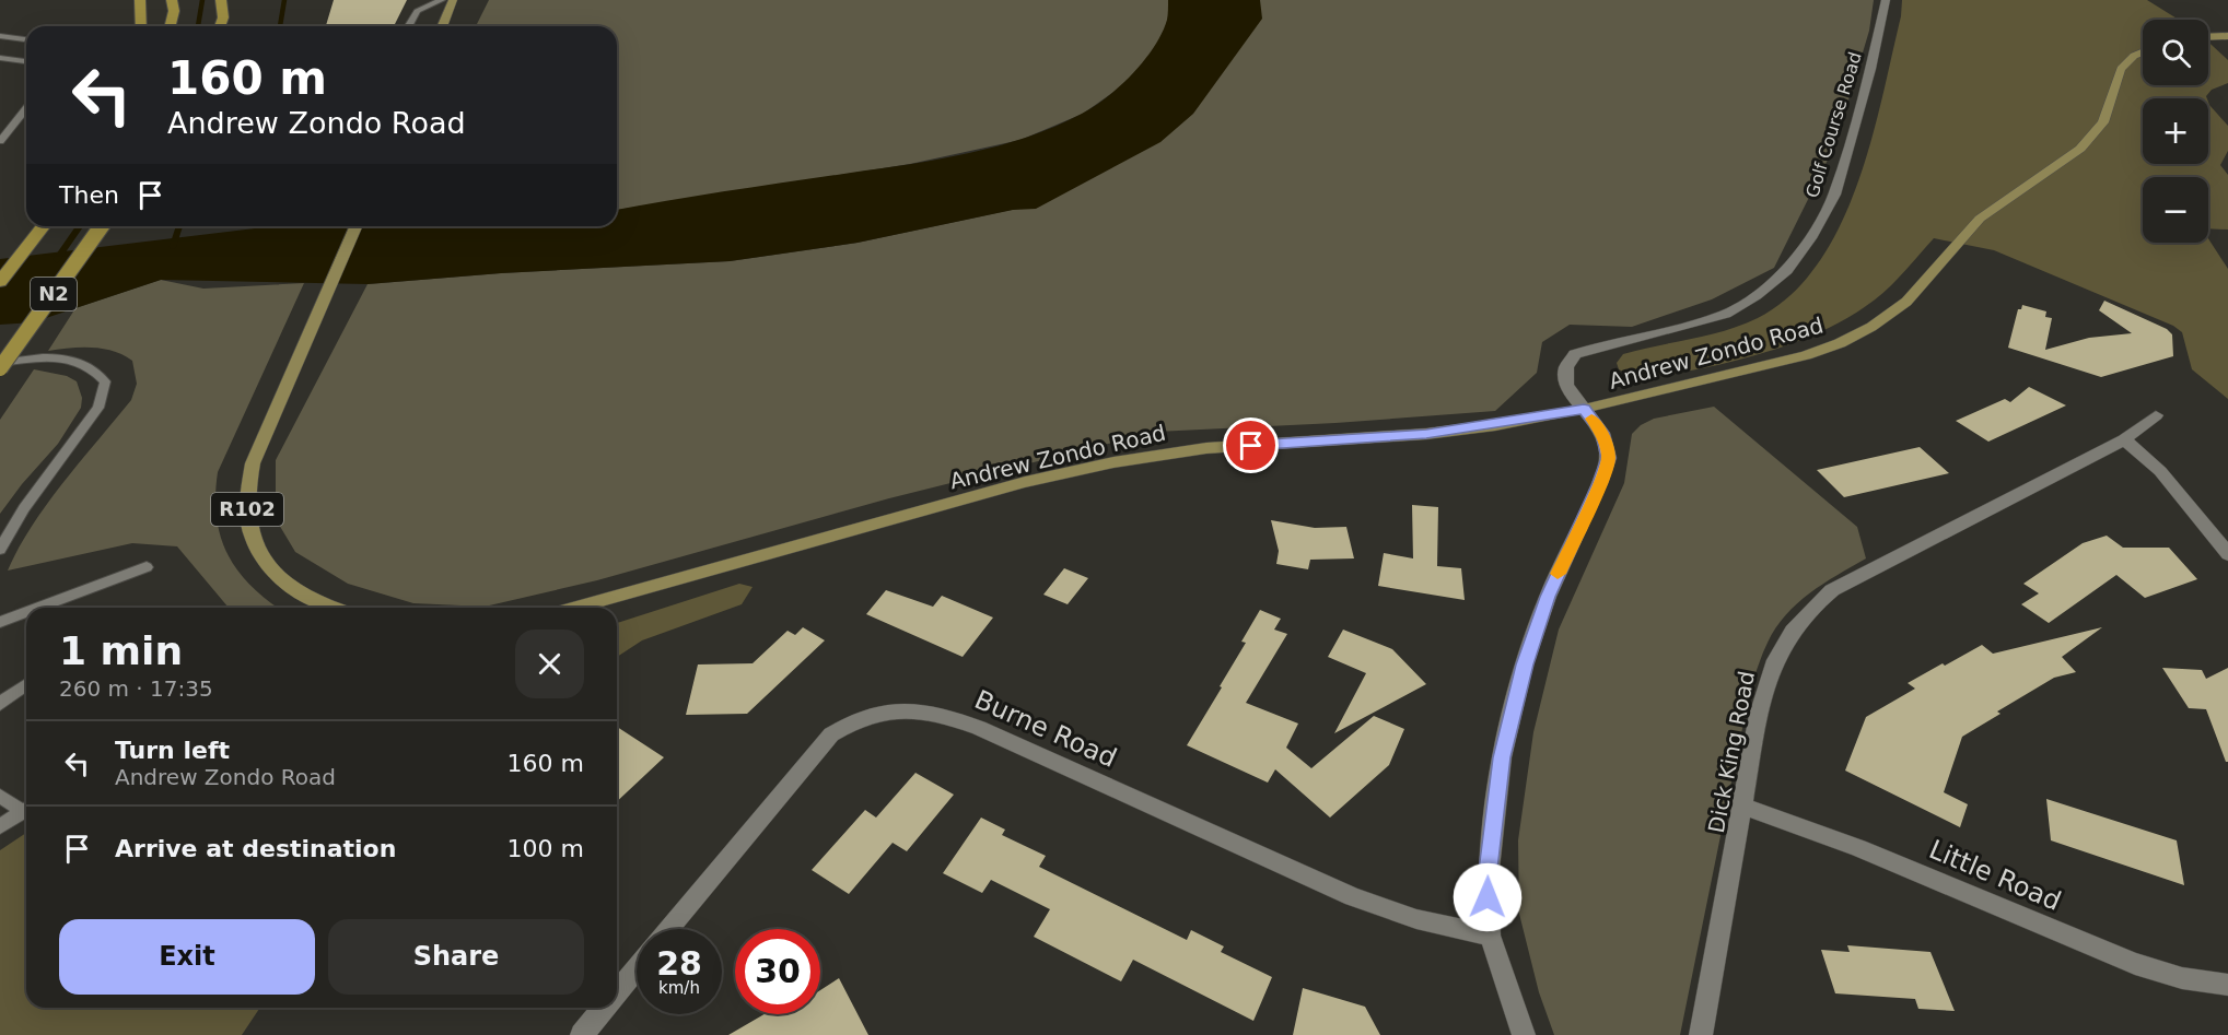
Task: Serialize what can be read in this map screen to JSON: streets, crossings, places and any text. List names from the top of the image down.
{
  "streets": {
    "highway": ["N2"],
    "main road": ["Andrew Zondo Road", "R102"],
    "street": [
      "Golf Course Road",
      "Burne Road",
      "Dick King Road",
      "Little Road"
    ]
  },
  "crossings": [
    ["Golf Course Road", "Andrew Zondo Road"],
    ["Dick King Road", "Little Road"]
  ],
  "page": {
    "map_buttons": ["+", "−"],
    "turn": ["160 m", "Andrew Zondo Road"],
    "then": "Then",
    "heading": ["1 min", "260 m · 17:35"],
    "list": [
      {
        "name": "Turn left",
        "note": "Andrew Zondo Road",
        "value": "160 m"
      },
      {
        "name": "Arrive at destination",
        "value": "100 m"
      }
    ],
    "buttons": ["Exit", "Share"],
    "speed": "28 km/h",
    "limit": "30"
  }
}
